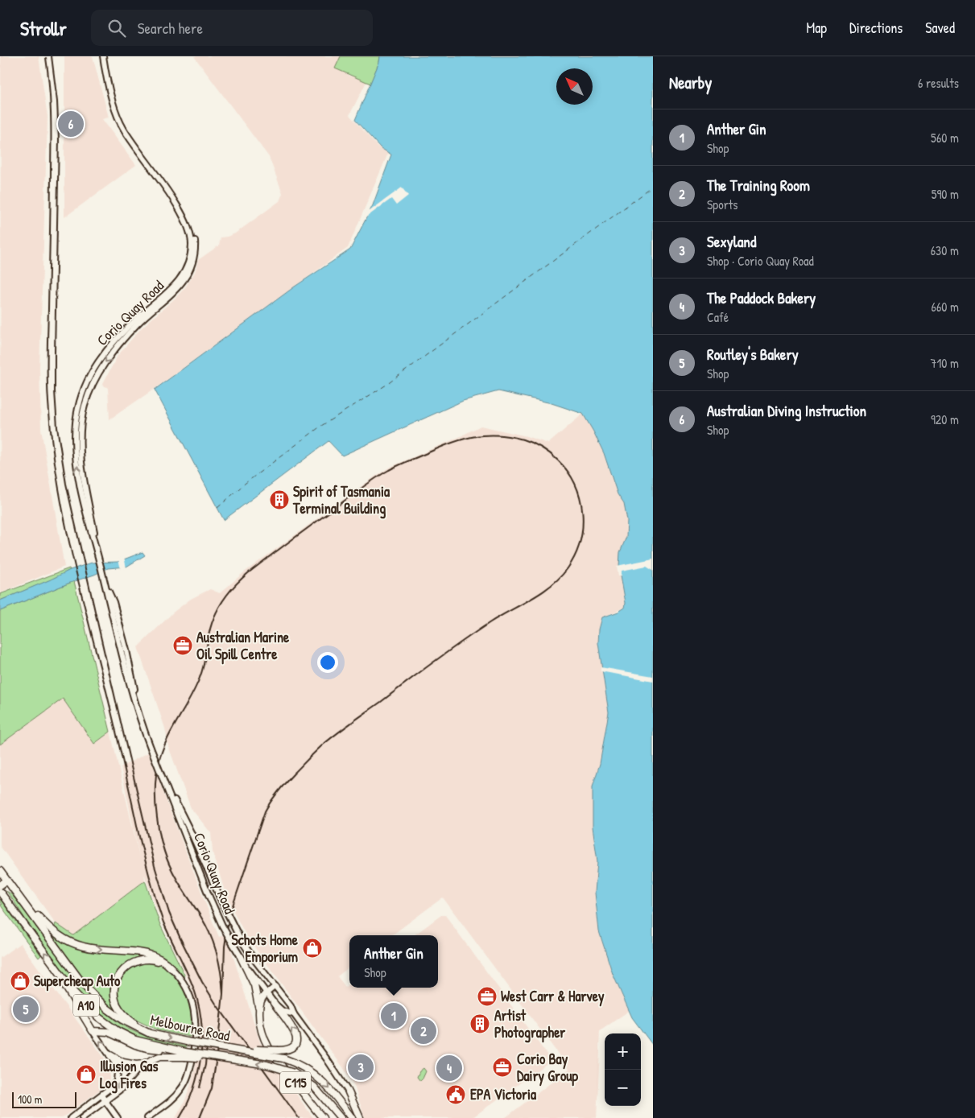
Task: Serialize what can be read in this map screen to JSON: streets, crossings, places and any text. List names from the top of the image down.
{
  "streets": {
    "highway": ["A10", "Melbourne Road", "C115"],
    "main road": ["Corio Quay Road"]
  },
  "crossings": [
    ["Corio Quay Road", "C115"],
    ["Melbourne Road", "C115"]
  ],
  "places": {
    "building": ["Spirit of Tasmania Terminal Building", "Artist Photographer"],
    "office": ["Australian Marine Oil Spill Centre", "West Carr & Harvey", "Corio Bay Dairy Group"],
    "shop": ["Schots Home Emporium", "Supercheap Auto", "Illusion Gas Log Fires"],
    "public building": ["EPA Victoria"]
  },
  "scale_bar": "100 m",
  "north": "top left",
  "page": {
    "header": "Strollr",
    "search": "Search here",
    "nav": ["Map", "Directions", "Saved"],
    "heading": ["Nearby", "6 results"],
    "list": [
      {
        "mark": "1",
        "name": "Anther Gin",
        "note": "Shop",
        "value": "560 m"
      },
      {
        "mark": "2",
        "name": "The Training Room",
        "note": "Sports",
        "value": "590 m"
      },
      {
        "mark": "3",
        "name": "Sexyland",
        "note": "Shop · Corio Quay Road",
        "value": "630 m"
      },
      {
        "mark": "4",
        "name": "The Paddock Bakery",
        "note": "Café",
        "value": "660 m"
      },
      {
        "mark": "5",
        "name": "Routley's Bakery",
        "note": "Shop",
        "value": "710 m"
      },
      {
        "mark": "6",
        "name": "Australian Diving Instruction",
        "note": "Shop",
        "value": "920 m"
      }
    ],
    "pins": [
      "6",
      "5",
      "1",
      "2",
      "3",
      "4"
    ],
    "popup": ["Anther Gin", "Shop"],
    "map_buttons": ["+", "−"],
    "scale": "100 m"
  }
}
